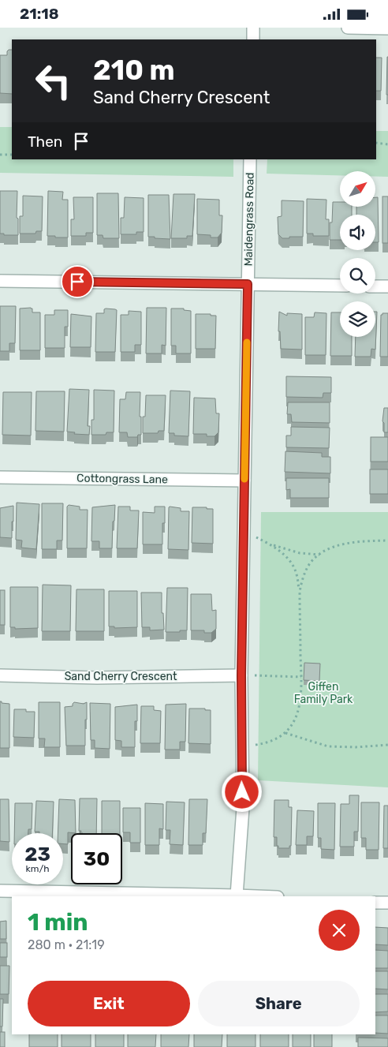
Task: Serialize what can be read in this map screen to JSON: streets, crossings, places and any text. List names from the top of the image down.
{
  "streets": {
    "street": ["Maidengrass Road", "Cottongrass Lane", "Sand Cherry Crescent"]
  },
  "crossings": [
    ["Maidengrass Road", "Cottongrass Lane"],
    ["Maidengrass Road", "Sand Cherry Crescent"]
  ],
  "parks": ["Giffen Family Park"],
  "north": "top right",
  "page": {
    "status": "21:18",
    "turn": ["210 m", "Sand Cherry Crescent"],
    "then": "Then",
    "speed": "23 km/h",
    "limit": "30",
    "heading": ["1 min", "280 m · 21:19"],
    "buttons": ["Exit", "Share"]
  }
}
